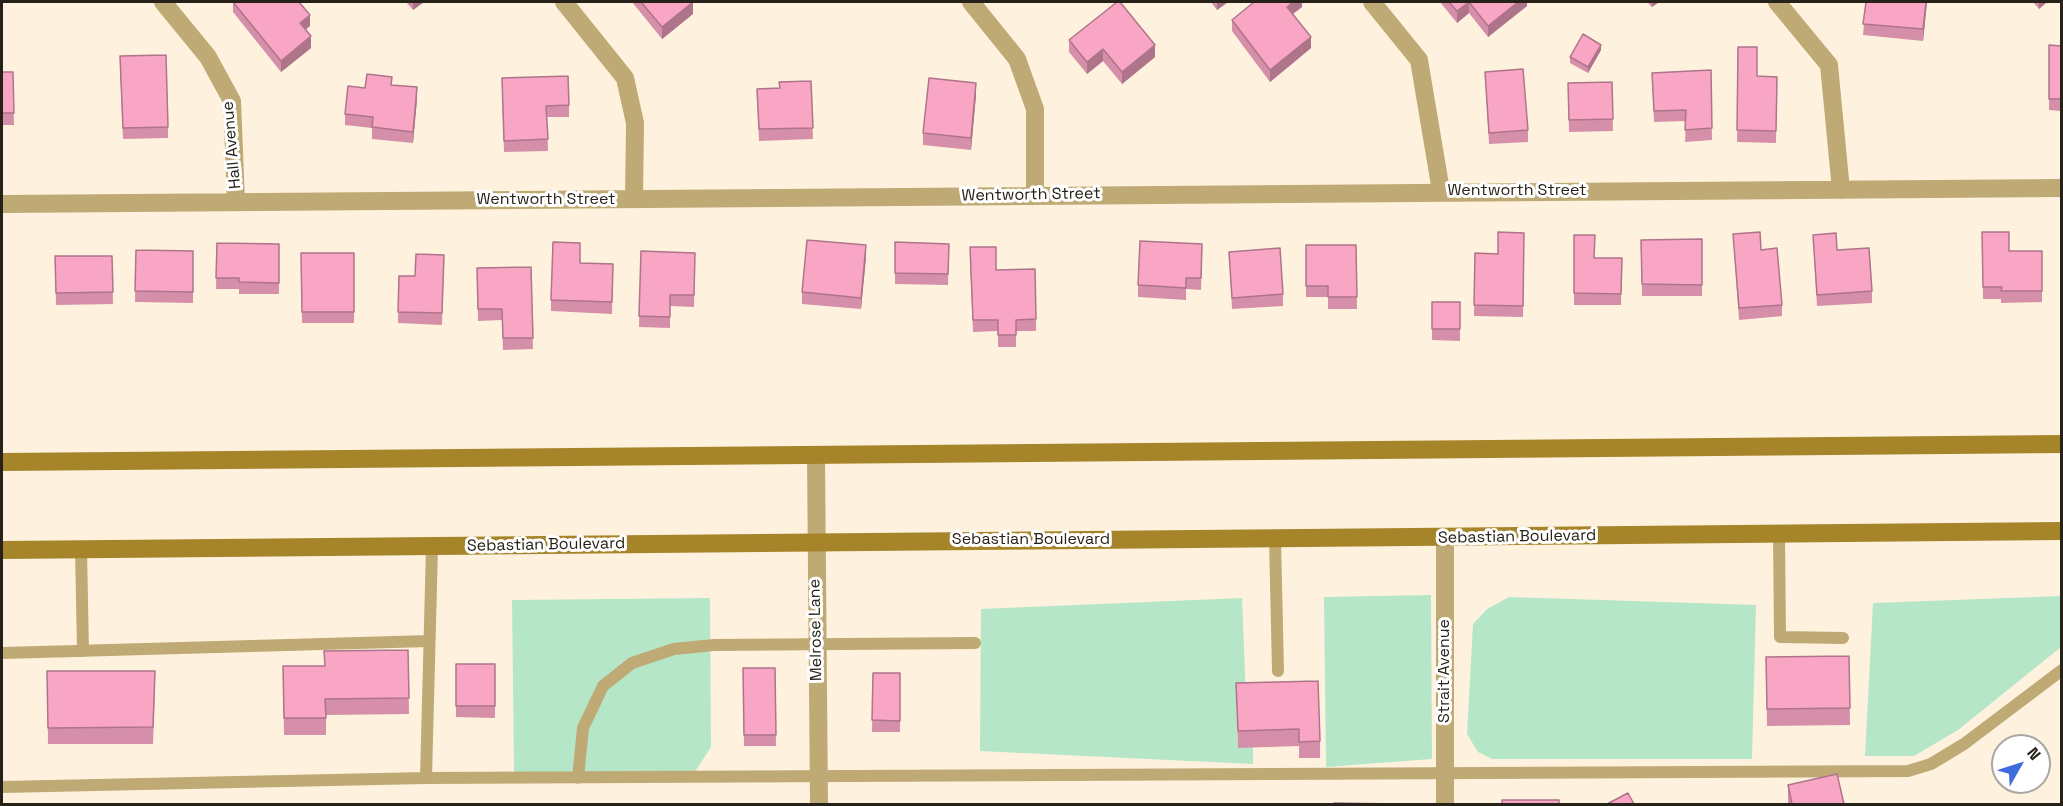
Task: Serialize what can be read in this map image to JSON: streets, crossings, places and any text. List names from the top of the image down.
{
  "streets": {
    "main road": ["Sebastian Boulevard"],
    "street": [
      "Hall Avenue",
      "Wentworth Street",
      "Melrose Lane",
      "Strait Avenue"
    ]
  },
  "crossings": [
    ["Hall Avenue", "Wentworth Street"],
    ["Sebastian Boulevard", "Melrose Lane"],
    ["Sebastian Boulevard", "Strait Avenue"]
  ],
  "north": "top right"
}
